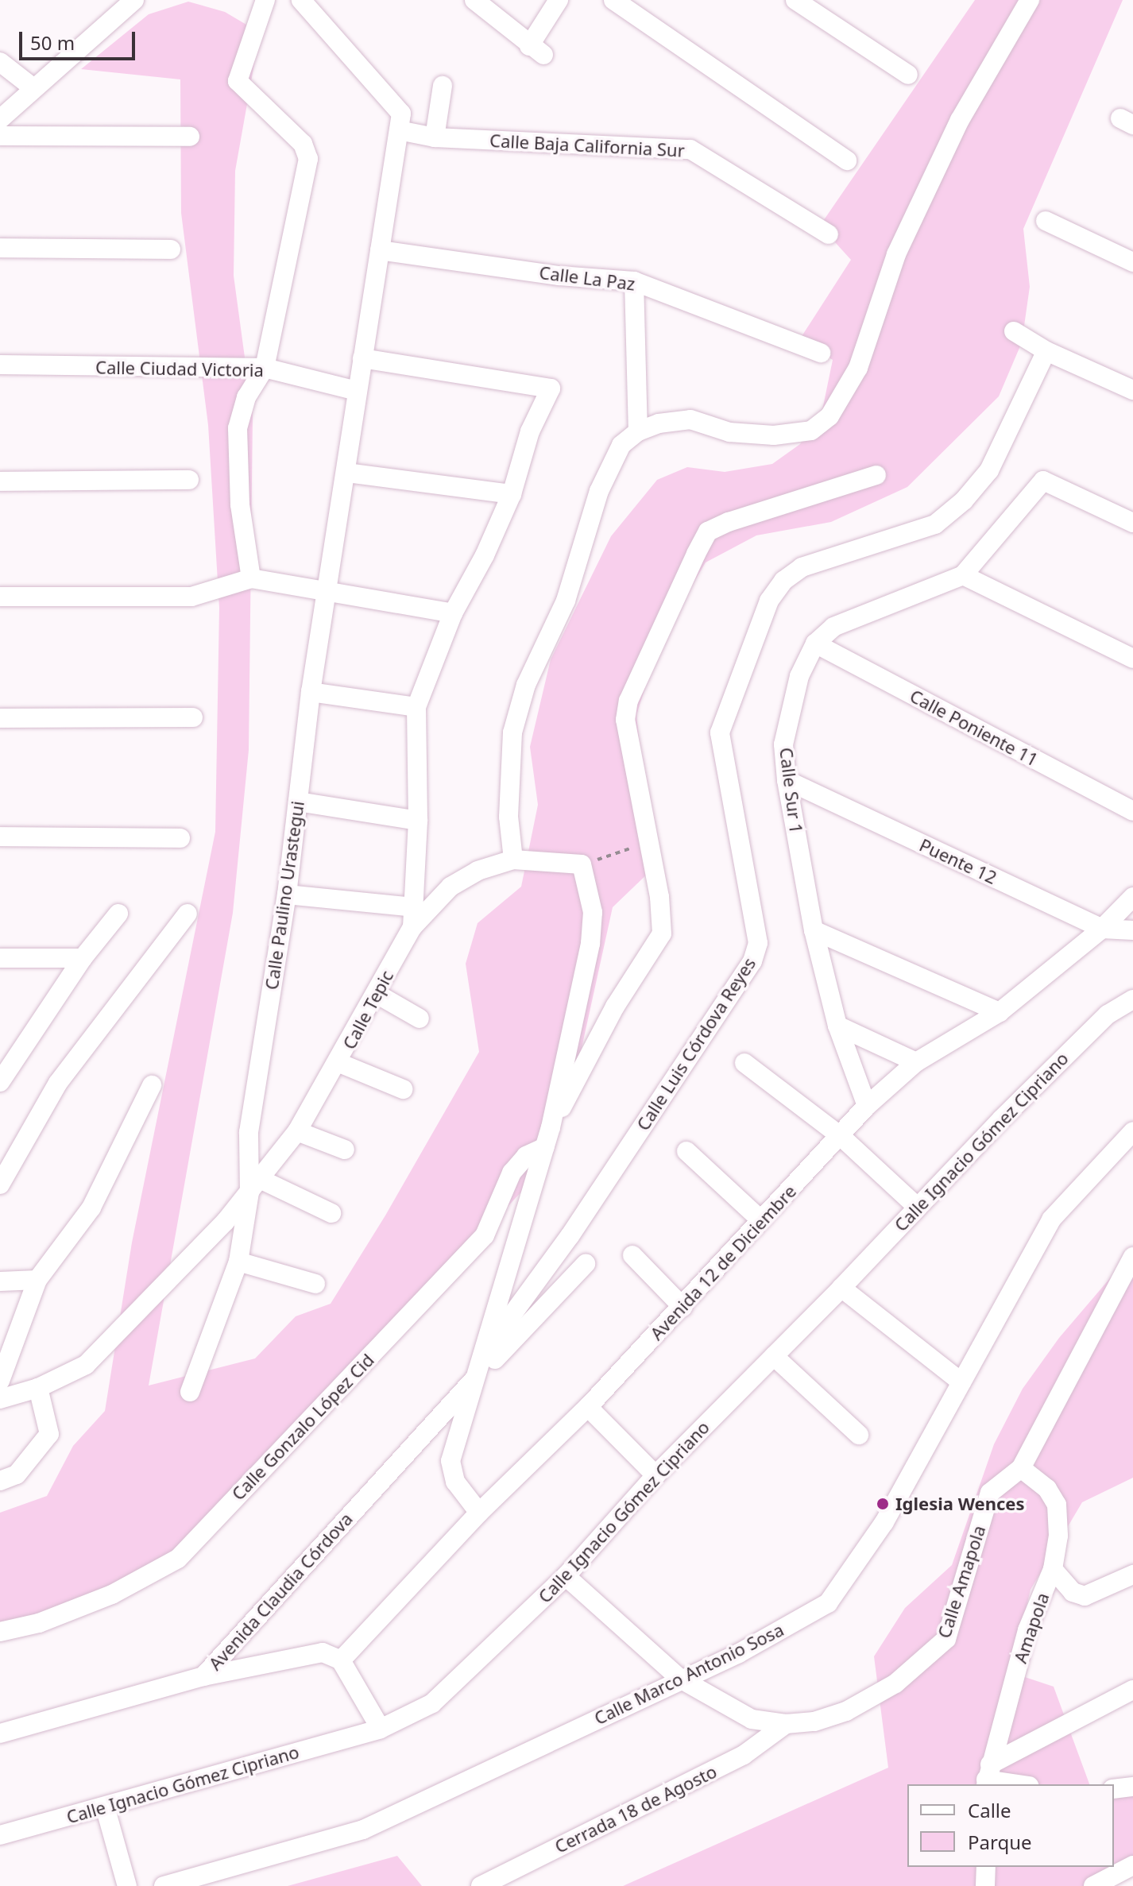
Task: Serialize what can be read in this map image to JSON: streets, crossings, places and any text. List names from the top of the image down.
{
  "streets": {
    "street": [
      "Calle Baja California Sur",
      "Calle La Paz",
      "Calle Ciudad Victoria",
      "Calle Poniente 11",
      "Calle Sur 1",
      "Puente 12",
      "Calle Paulino Urastegui",
      "Calle Tepic",
      "Calle Luis Córdova Reyes",
      "Calle Ignacio Gómez Cipriano",
      "Avenida 12 de Diciembre",
      "Calle Gonzalo López Cid",
      "Calle Amapola",
      "Avenida Claudia Córdova",
      "Amapola",
      "Calle Marco Antonio Sosa",
      "Cerrada 18 de Agosto"
    ]
  },
  "crossings": [
    ["Calle Baja California Sur", "Calle Paulino Urastegui"],
    ["Calle La Paz", "Calle Paulino Urastegui"],
    ["Calle Ciudad Victoria", "Calle Paulino Urastegui"],
    ["Calle Poniente 11", "Calle Sur 1"],
    ["Calle Sur 1", "Puente 12"],
    ["Calle Sur 1", "Avenida 12 de Diciembre"],
    ["Puente 12", "Avenida 12 de Diciembre"],
    ["Calle Paulino Urastegui", "Calle Tepic"],
    ["Calle Ignacio Gómez Cipriano", "Calle Amapola"],
    ["Calle Amapola", "Amapola"],
    ["Calle Amapola", "Calle Marco Antonio Sosa"],
    ["Calle Amapola", "Cerrada 18 de Agosto"]
  ],
  "places": ["Iglesia Wences"],
  "legend": ["Calle", "Parque"],
  "scale_bar": "50 m"
}
